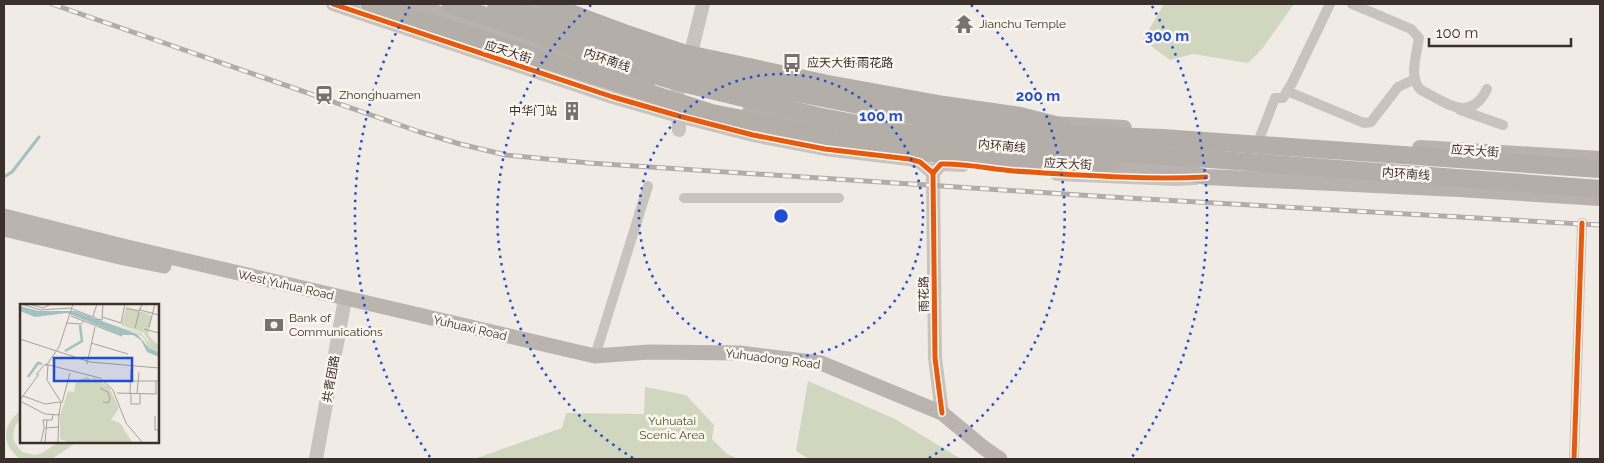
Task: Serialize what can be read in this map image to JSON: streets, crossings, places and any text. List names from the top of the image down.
{
  "streets": {
    "highway": ["内环南线"],
    "main road": [
      "应天大街",
      "West Yuhua Road",
      "Yuhuaxi Road",
      "Yuhuadong Road"
    ],
    "street": ["雨花路", "共青团路"]
  },
  "crossings": [
    ["应天大街", "雨花路"],
    ["West Yuhua Road", "Yuhuaxi Road"],
    ["West Yuhua Road", "共青团路"],
    ["雨花路", "Yuhuadong Road"],
    ["Yuhuaxi Road", "Yuhuadong Road"],
    ["Yuhuaxi Road", "共青团路"]
  ],
  "parks": ["Yuhuatai Scenic Area"],
  "places": {
    "temple": ["Jianchu Temple"],
    "bus stop": ["应天大街·雨花路"],
    "station": ["Zhonghuamen"],
    "building": ["中华门站"],
    "bank": ["Bank of Communications"]
  },
  "scale_bar": "100 m",
  "rings": ["300 m", "200 m", "100 m"]
}
